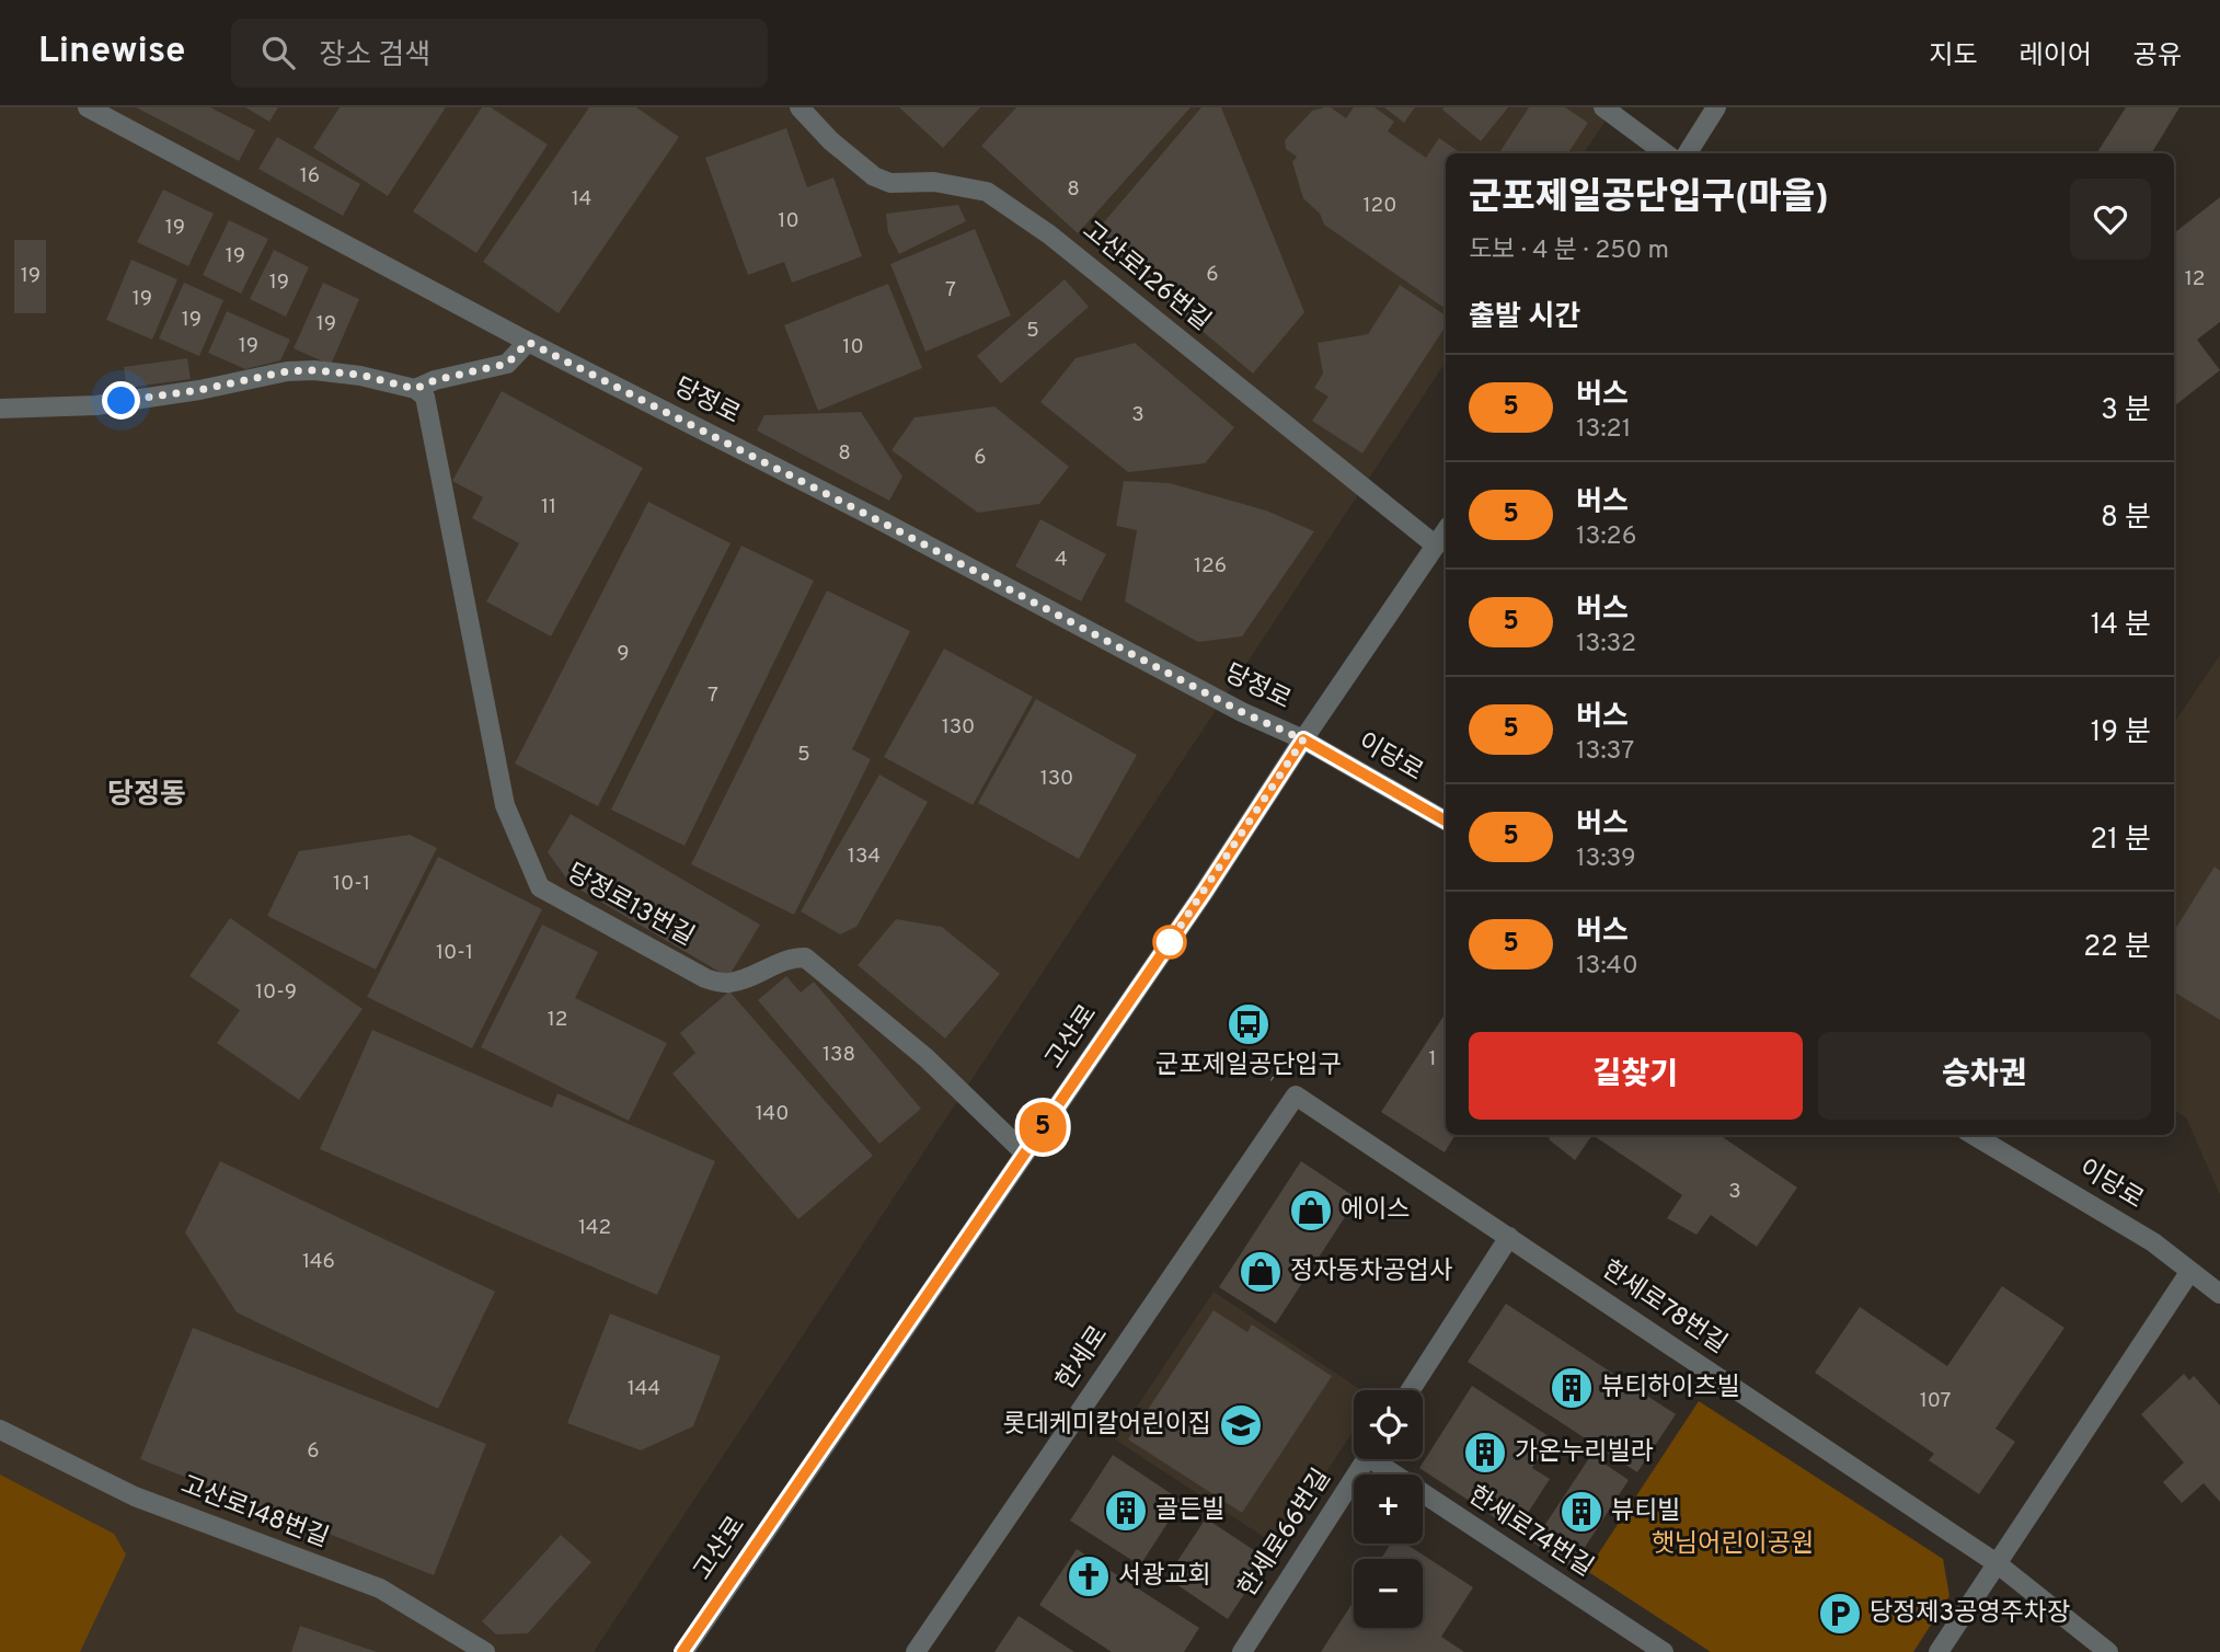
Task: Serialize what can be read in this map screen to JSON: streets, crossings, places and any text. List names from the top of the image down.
{
  "streets": {
    "street": [
      "고산로126번길",
      "당정로",
      "이당로",
      "당정로13번길",
      "고산로",
      "한세로78번길",
      "한세로",
      "고산로148번길",
      "한세로74번길",
      "한세로66번길"
    ]
  },
  "crossings": [
    ["고산로126번길", "고산로"],
    ["당정로", "이당로"],
    ["당정로", "고산로"],
    ["이당로", "고산로"],
    ["당정로13번길", "고산로"],
    ["한세로78번길", "한세로"]
  ],
  "districts": ["당정동"],
  "parks": ["햇님어린이공원"],
  "places": {
    "bus stop": ["군포제일공단입구"],
    "shop": ["에이스", "정자동차공업사"],
    "building": [
      "뷰티하이츠빌",
      "가온누리빌라",
      "골든빌",
      "뷰티빌"
    ],
    "school or university": ["롯데케미칼어린이집"],
    "church": ["서광교회"],
    "parking": ["당정제3공영주차장"]
  },
  "lines": ["bus line 5"],
  "house_numbers": [
    "16",
    "8",
    "14",
    "120",
    "10",
    "19",
    "19",
    "6",
    "19",
    "12",
    "19",
    "7",
    "19",
    "19",
    "19",
    "5",
    "19",
    "10",
    "3",
    "8",
    "6",
    "11",
    "4",
    "126",
    "9",
    "7",
    "130",
    "5",
    "130",
    "134",
    "10-1",
    "10-1",
    "10-9",
    "12",
    "138",
    "1",
    "140",
    "3",
    "142",
    "146",
    "144",
    "107",
    "6"
  ],
  "page": {
    "header": "Linewise",
    "search": "장소 검색",
    "nav": ["지도", "레이어", "공유"],
    "on_map": "5",
    "heading": [
      ["군포제일공단입구(마을)", "도보 · 4 분 · 250 m"],
      "출발 시간"
    ],
    "list": [
      {
        "mark": "5",
        "name": "버스",
        "note": "13:21",
        "value": "3 분"
      },
      {
        "mark": "5",
        "name": "버스",
        "note": "13:26",
        "value": "8 분"
      },
      {
        "mark": "5",
        "name": "버스",
        "note": "13:32",
        "value": "14 분"
      },
      {
        "mark": "5",
        "name": "버스",
        "note": "13:37",
        "value": "19 분"
      },
      {
        "mark": "5",
        "name": "버스",
        "note": "13:39",
        "value": "21 분"
      },
      {
        "mark": "5",
        "name": "버스",
        "note": "13:40",
        "value": "22 분"
      }
    ],
    "buttons": ["길찾기", "승차권"],
    "map_buttons": ["+", "−"]
  }
}
